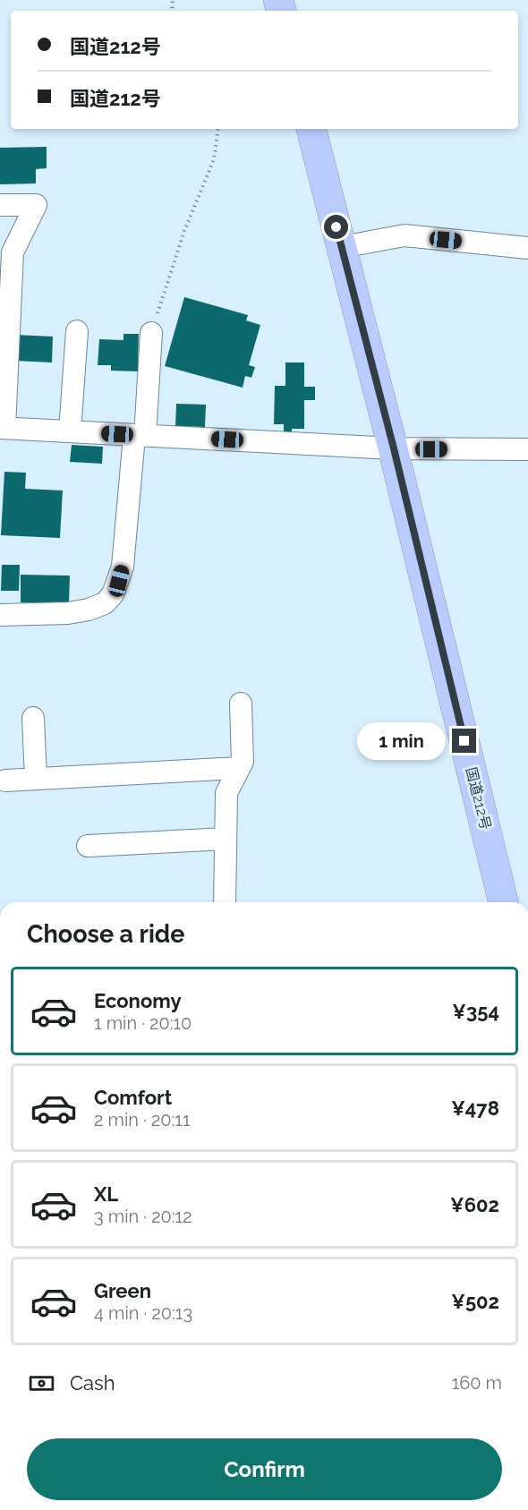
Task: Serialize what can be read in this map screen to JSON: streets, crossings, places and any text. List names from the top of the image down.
{
  "streets": {
    "highway": ["国道212号"]
  },
  "page": {
    "banner": ["国道212号", "国道212号"],
    "bubble": "1 min",
    "heading": "Choose a ride",
    "list": [
      {
        "name": "Economy",
        "note": "1 min · 20:10",
        "value": "¥354"
      },
      {
        "name": "Comfort",
        "note": "2 min · 20:11",
        "value": "¥478"
      },
      {
        "name": "XL",
        "note": "3 min · 20:12",
        "value": "¥602"
      },
      {
        "name": "Green",
        "note": "4 min · 20:13",
        "value": "¥502"
      }
    ],
    "pay": ["Cash", "160 m"],
    "buttons": "Confirm"
  }
}
